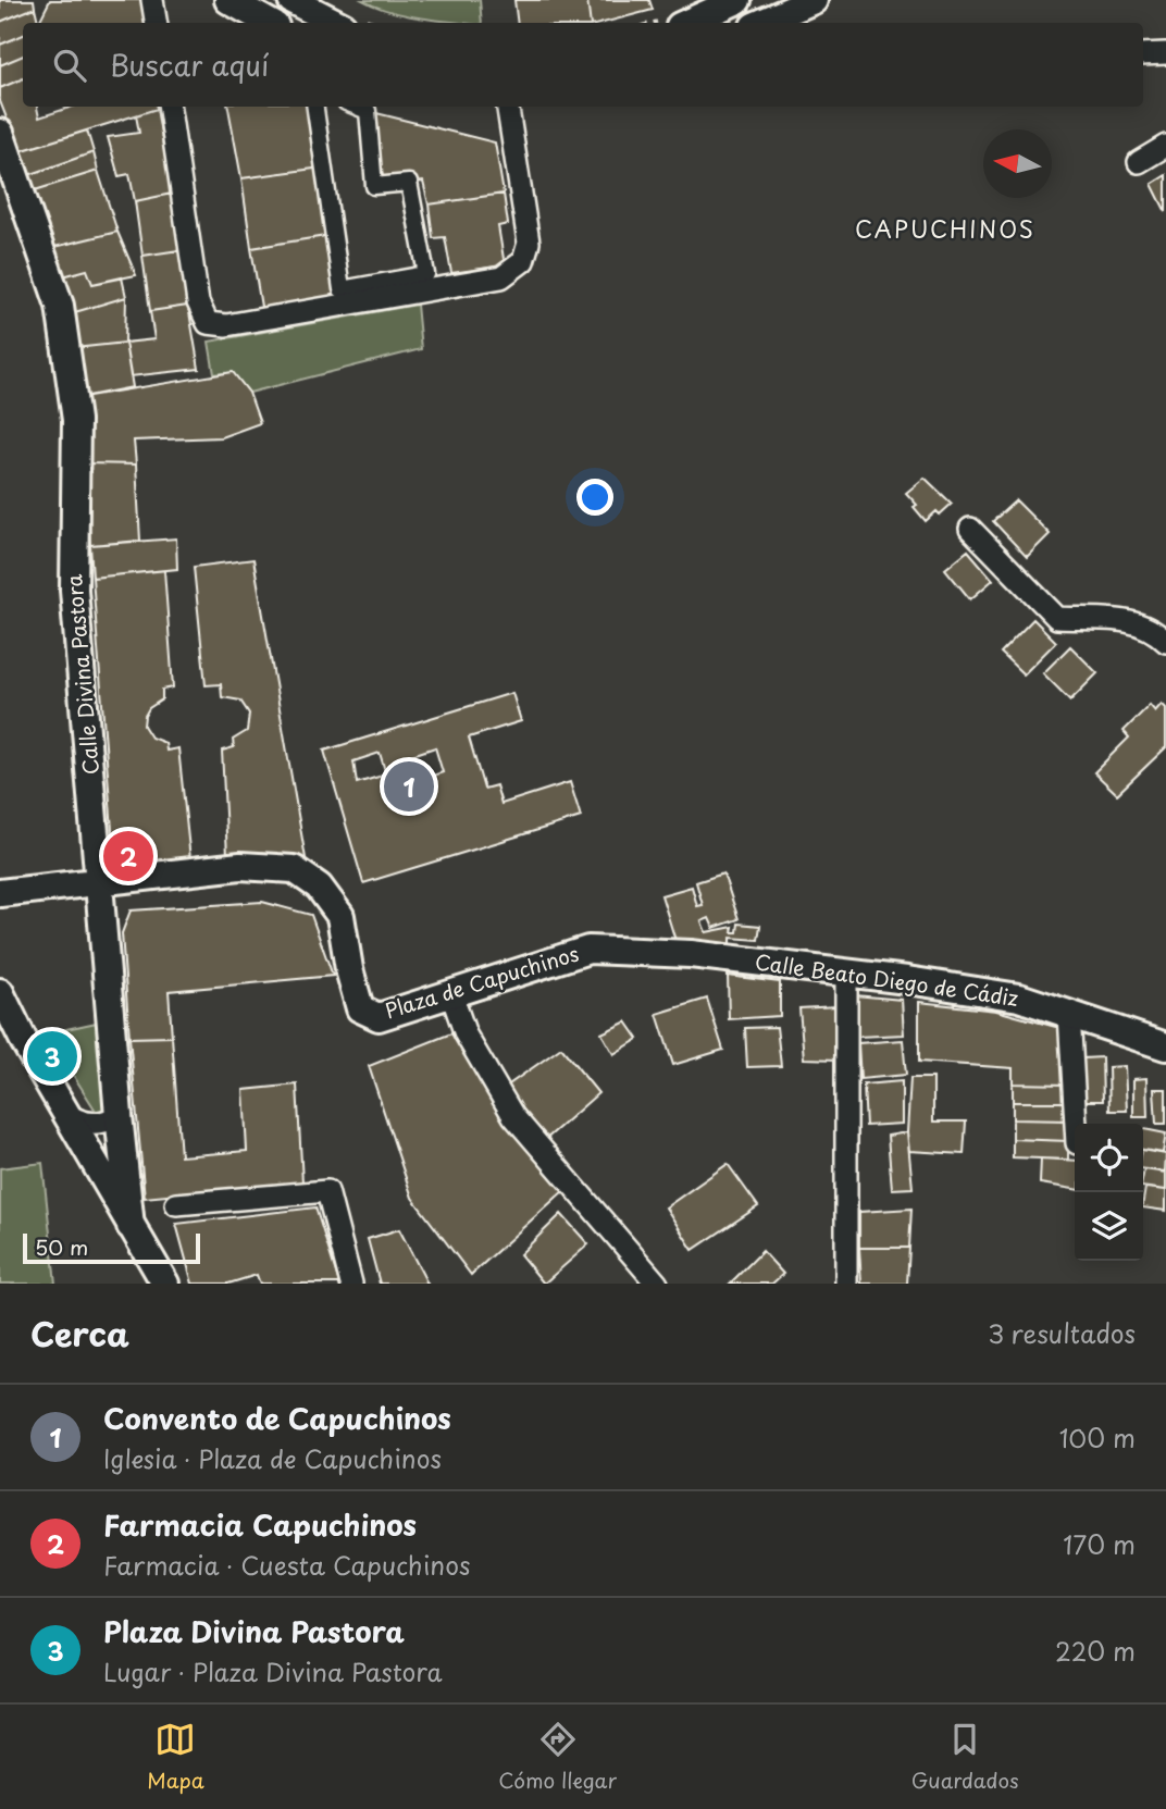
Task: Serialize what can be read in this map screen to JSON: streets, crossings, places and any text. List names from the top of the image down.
{
  "streets": {
    "street": ["Calle Divina Pastora", "Calle Beato Diego de Cádiz", "Plaza de Capuchinos"]
  },
  "crossings": [
    ["Calle Divina Pastora", "Plaza de Capuchinos"],
    ["Calle Beato Diego de Cádiz", "Plaza de Capuchinos"]
  ],
  "districts": ["CAPUCHINOS"],
  "scale_bar": "50 m",
  "north": "left",
  "page": {
    "search": "Buscar aquí",
    "pins": ["1", "2", "3"],
    "scale": "50 m",
    "heading": ["Cerca", "3 resultados"],
    "list": [
      {
        "mark": "1",
        "name": "Convento de Capuchinos",
        "note": "Iglesia · Plaza de Capuchinos",
        "value": "100 m"
      },
      {
        "mark": "2",
        "name": "Farmacia Capuchinos",
        "note": "Farmacia · Cuesta Capuchinos",
        "value": "170 m"
      },
      {
        "mark": "3",
        "name": "Plaza Divina Pastora",
        "note": "Lugar · Plaza Divina Pastora",
        "value": "220 m"
      }
    ],
    "nav": ["Mapa", "Cómo llegar", "Guardados"]
  }
}
